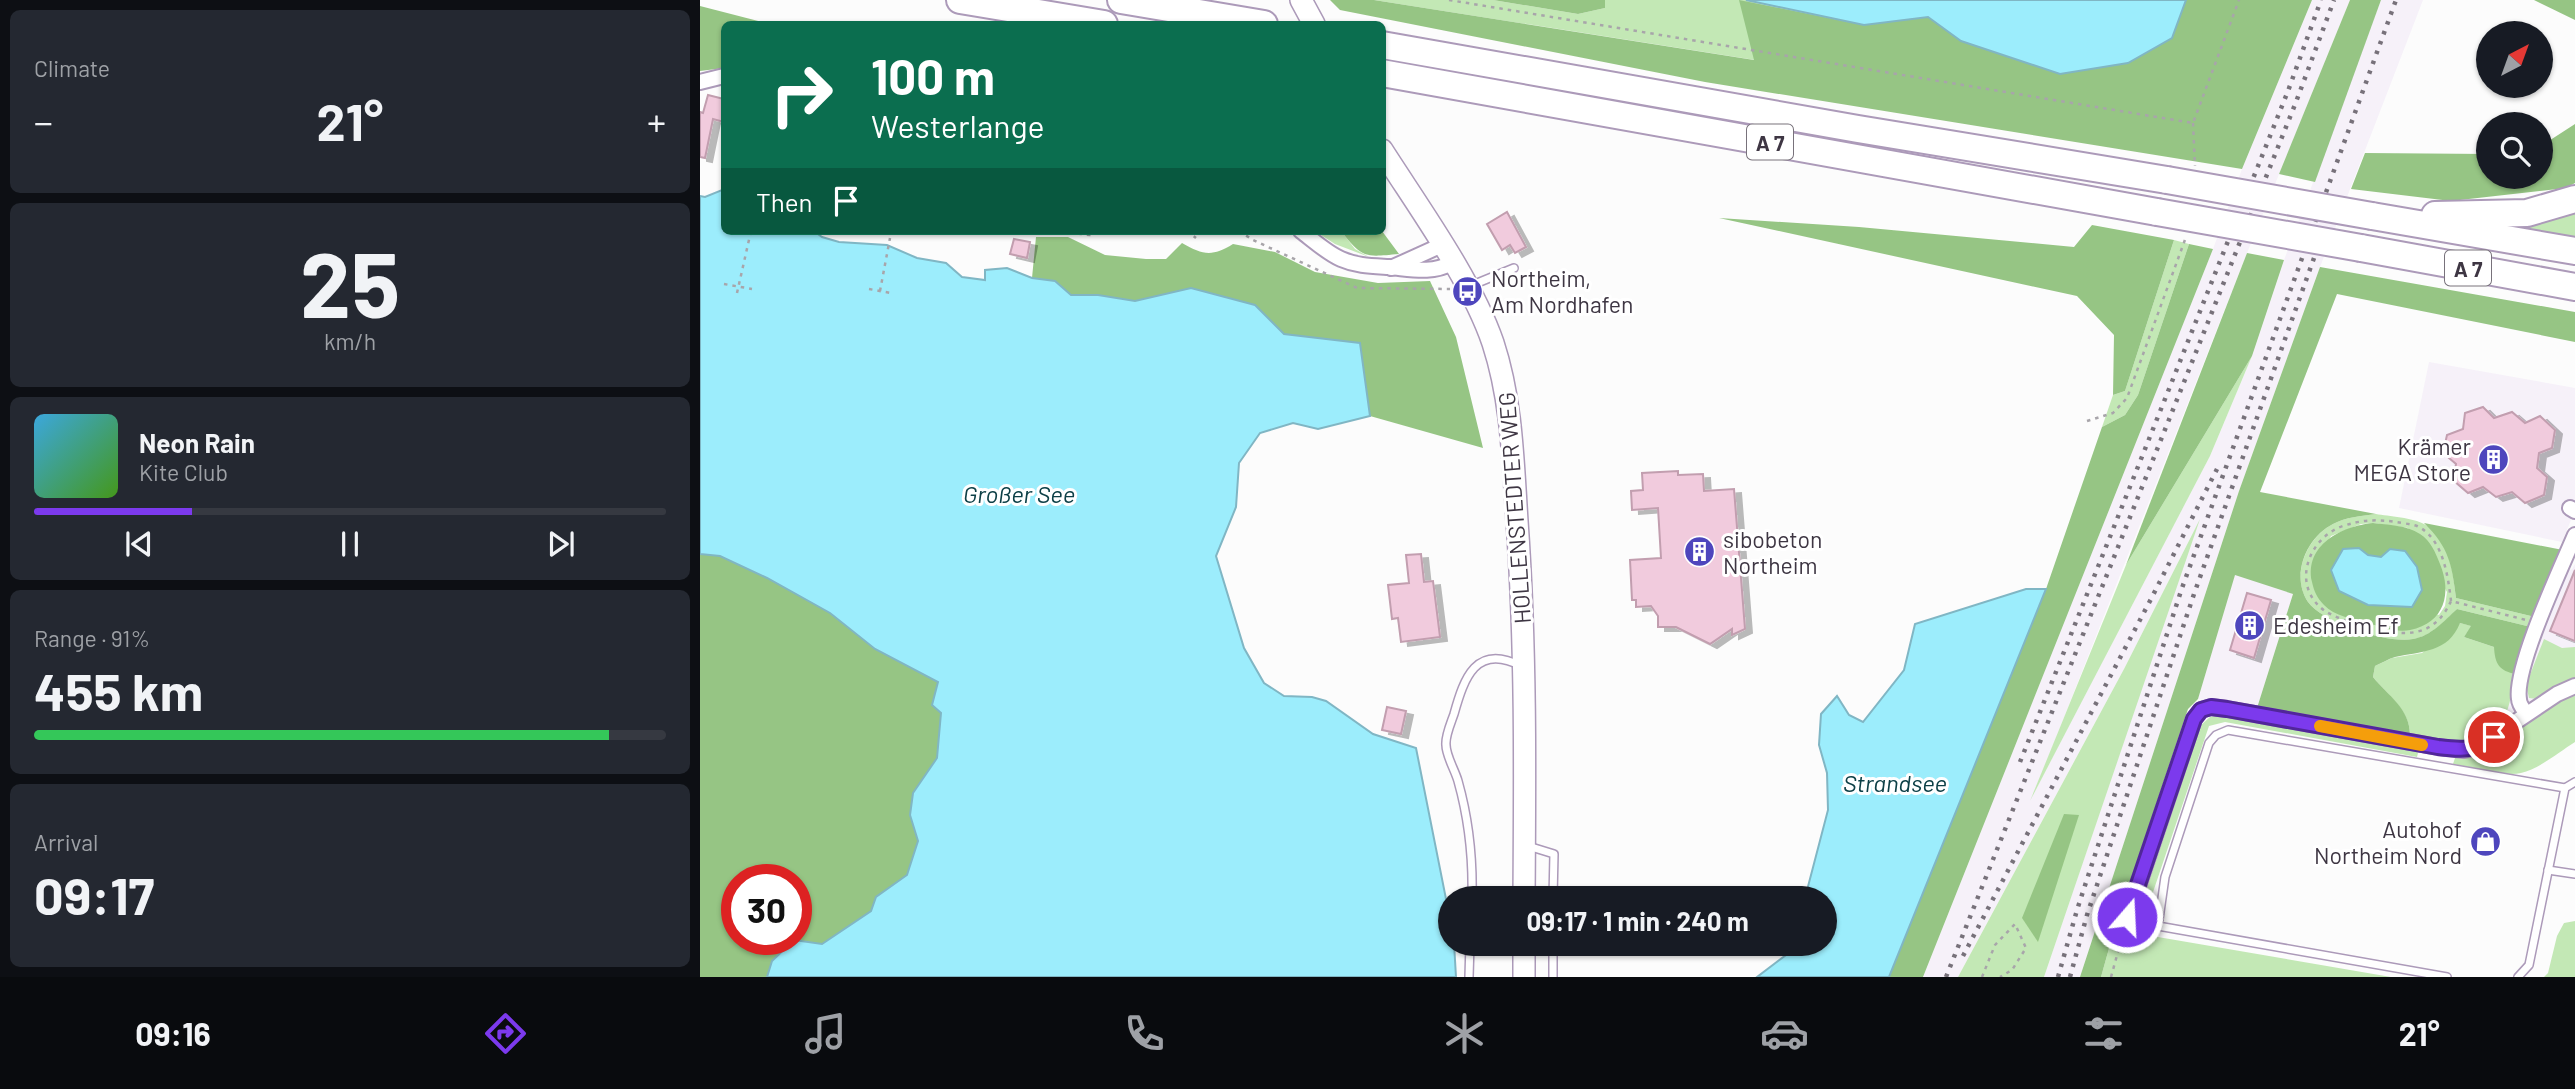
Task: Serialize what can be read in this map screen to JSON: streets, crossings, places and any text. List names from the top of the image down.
{
  "streets": {
    "highway": ["A 7"],
    "main road": ["HOLLENSTEDTER WEG"]
  },
  "water": ["Großer See", "Strandsee"],
  "places": {
    "bus stop": ["Northeim, Am Nordhafen"],
    "building": ["Krämer MEGA Store", "sibobeton Northeim", "Edesheim Ef"],
    "shop": ["Autohof Northeim Nord"]
  },
  "north": "top right",
  "page": {
    "tile": [
      "Climate",
      ["25", "km/h"],
      ["Range · 91%", "455 km"],
      ["Arrival", "09:17"]
    ],
    "turn": ["100 m", "Westerlange"],
    "heat": ["−", "21°", "+"],
    "then": "Then",
    "song": ["Neon Rain", "Kite Club"],
    "limit": "30",
    "trip": "09:17 · 1 min · 240 m",
    "tabs": ["09:16", "21°"]
  }
}
